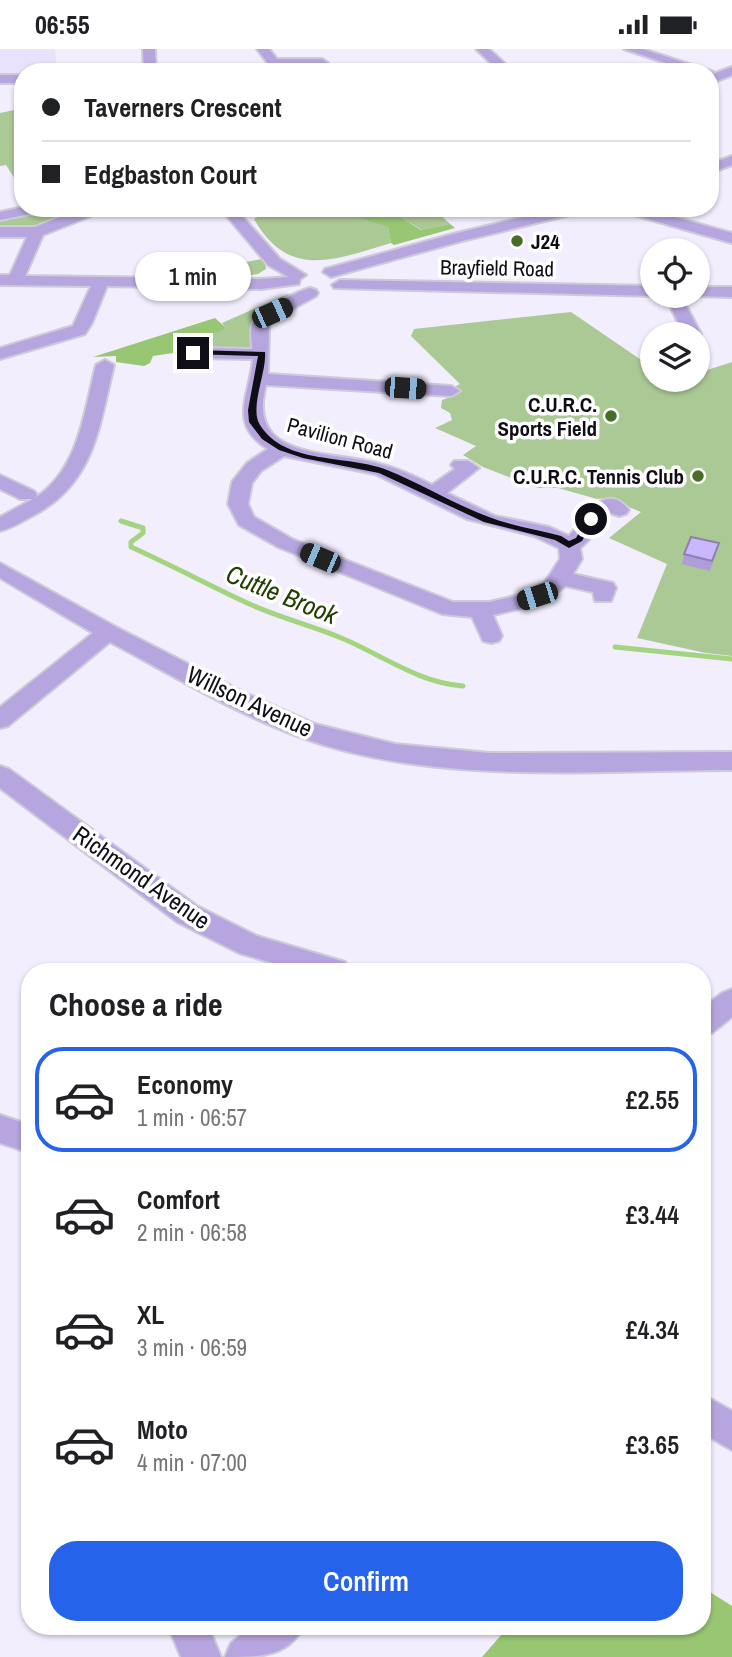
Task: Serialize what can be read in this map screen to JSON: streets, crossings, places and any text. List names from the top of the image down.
{
  "streets": {
    "street": [
      "Brayfield Road",
      "Pavilion Road",
      "Willson Avenue",
      "Richmond Avenue"
    ]
  },
  "water": ["Cuttle Brook"],
  "places": ["J24", "C.U.R.C. Sports Field", "C.U.R.C. Tennis Club"],
  "page": {
    "status": "06:55",
    "banner": ["Taverners Crescent", "Edgbaston Court"],
    "bubble": "1 min",
    "heading": "Choose a ride",
    "list": [
      {
        "name": "Economy",
        "note": "1 min · 06:57",
        "value": "£2.55"
      },
      {
        "name": "Comfort",
        "note": "2 min · 06:58",
        "value": "£3.44"
      },
      {
        "name": "XL",
        "note": "3 min · 06:59",
        "value": "£4.34"
      },
      {
        "name": "Moto",
        "note": "4 min · 07:00",
        "value": "£3.65"
      }
    ],
    "buttons": "Confirm"
  }
}
